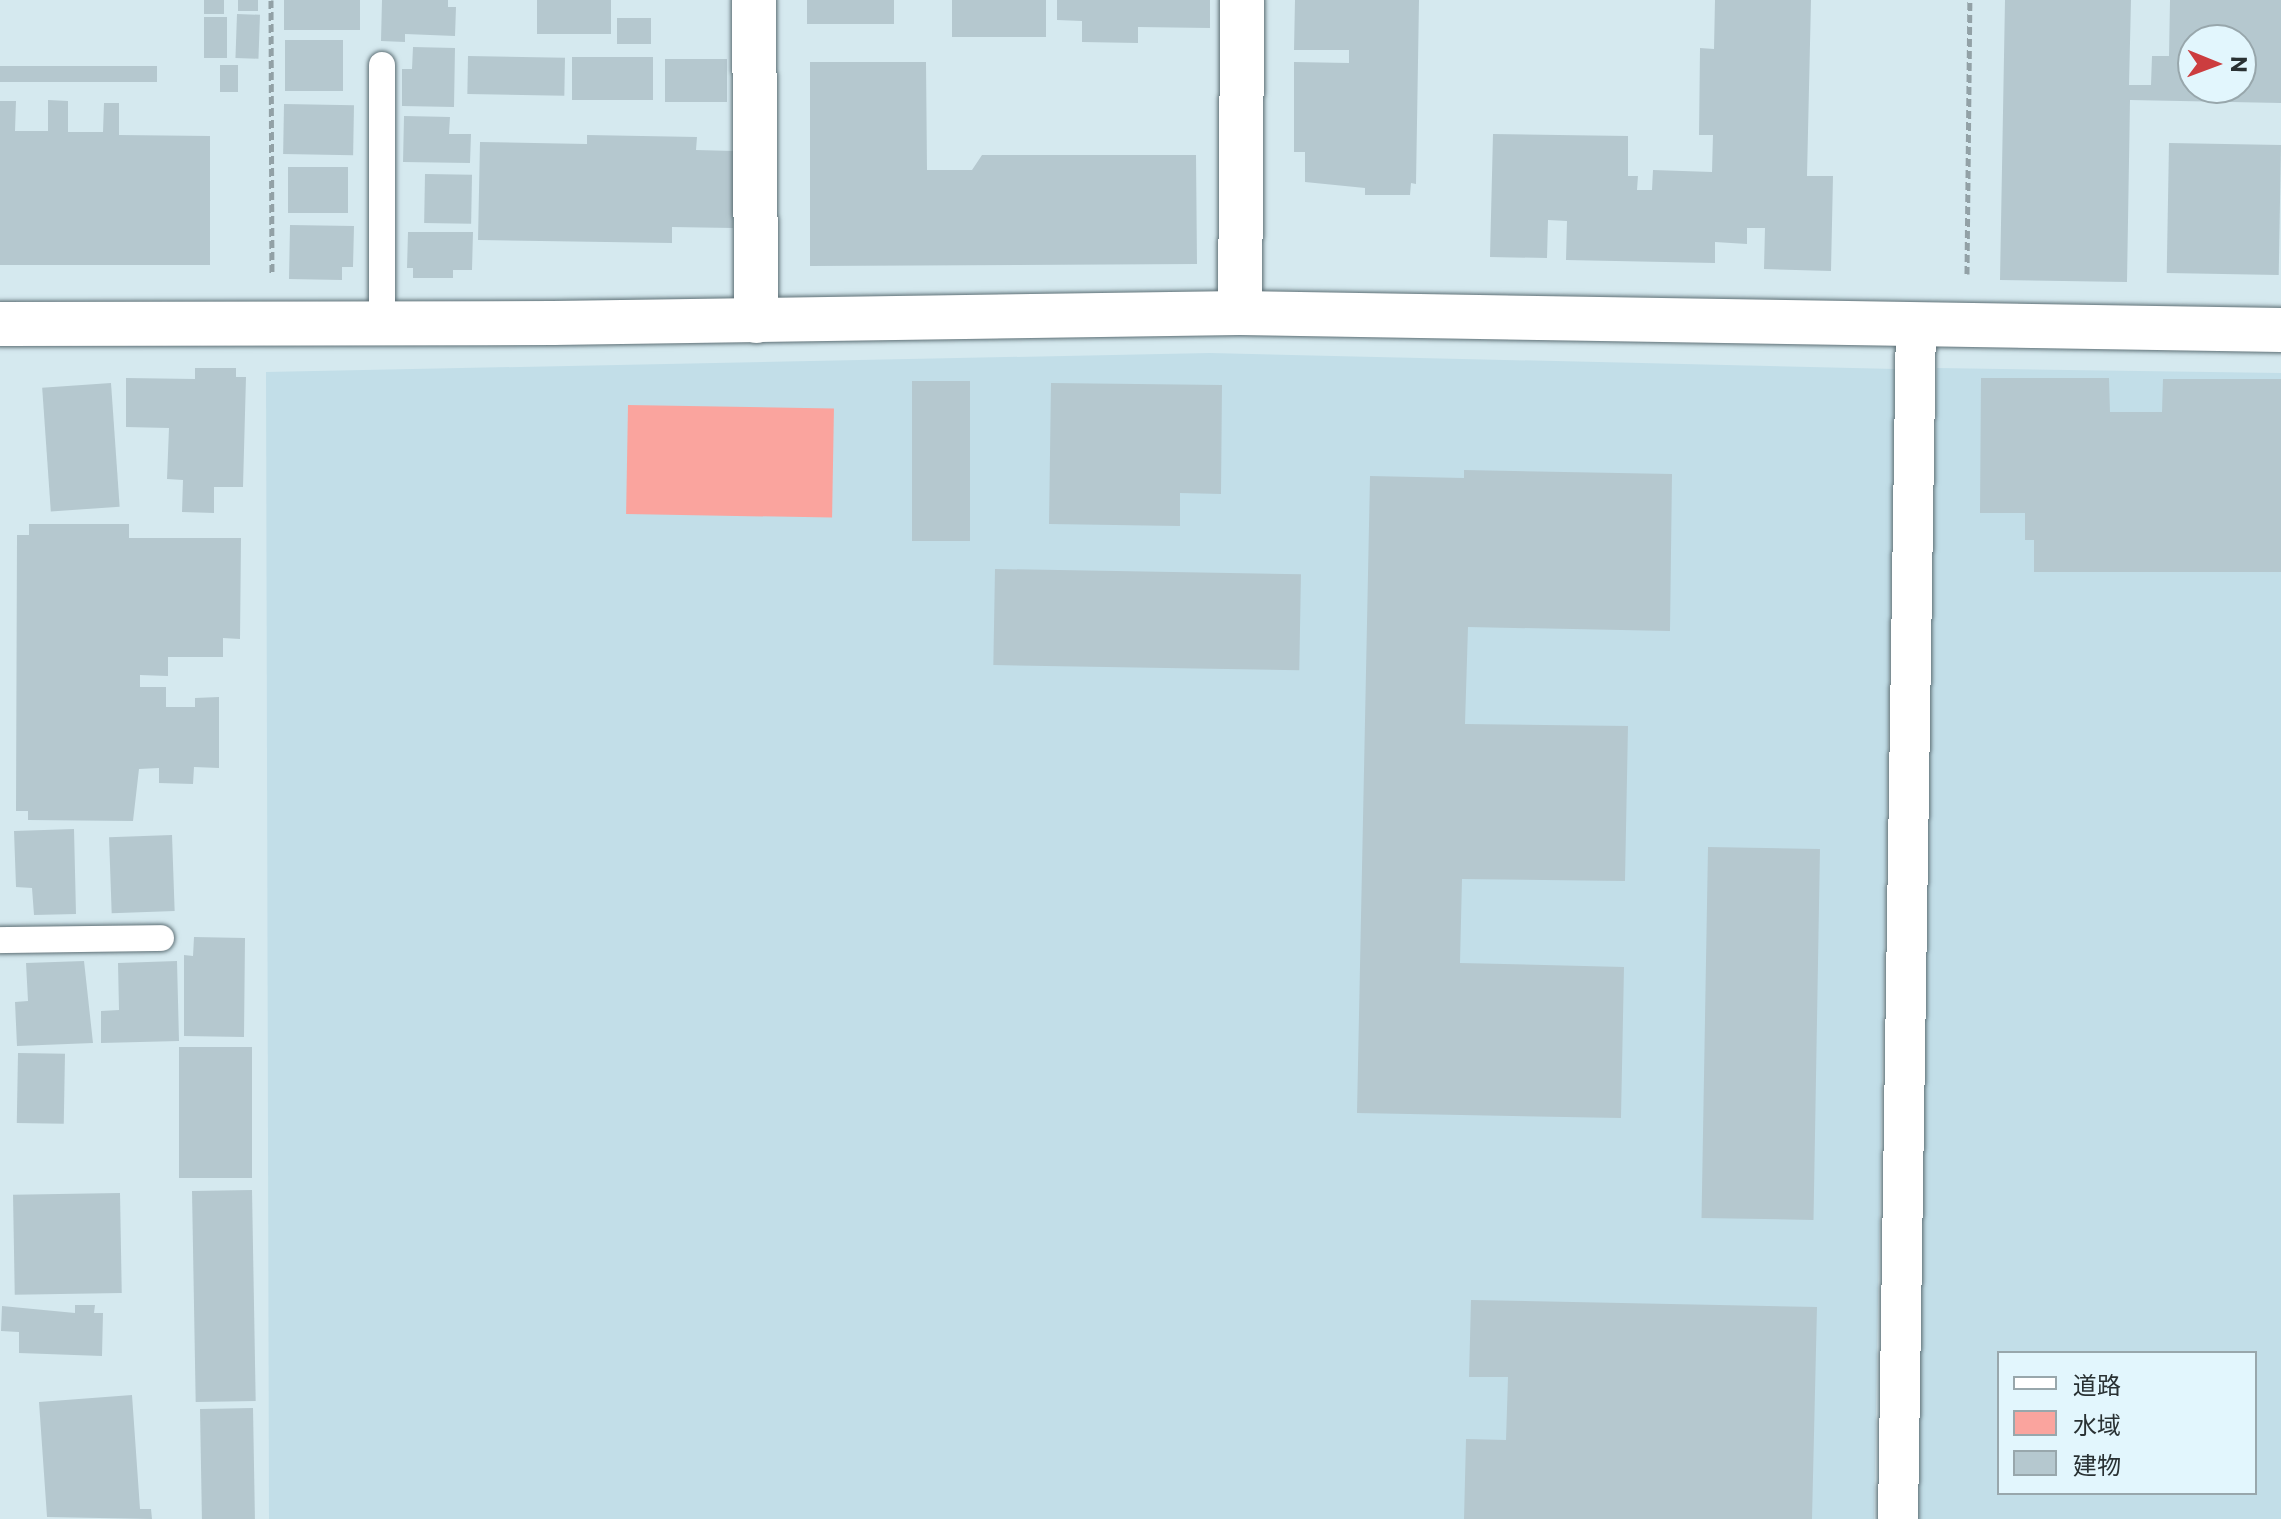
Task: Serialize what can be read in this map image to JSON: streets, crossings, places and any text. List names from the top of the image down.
{
  "legend": ["道路", "水域", "建物"],
  "north": "right"
}
